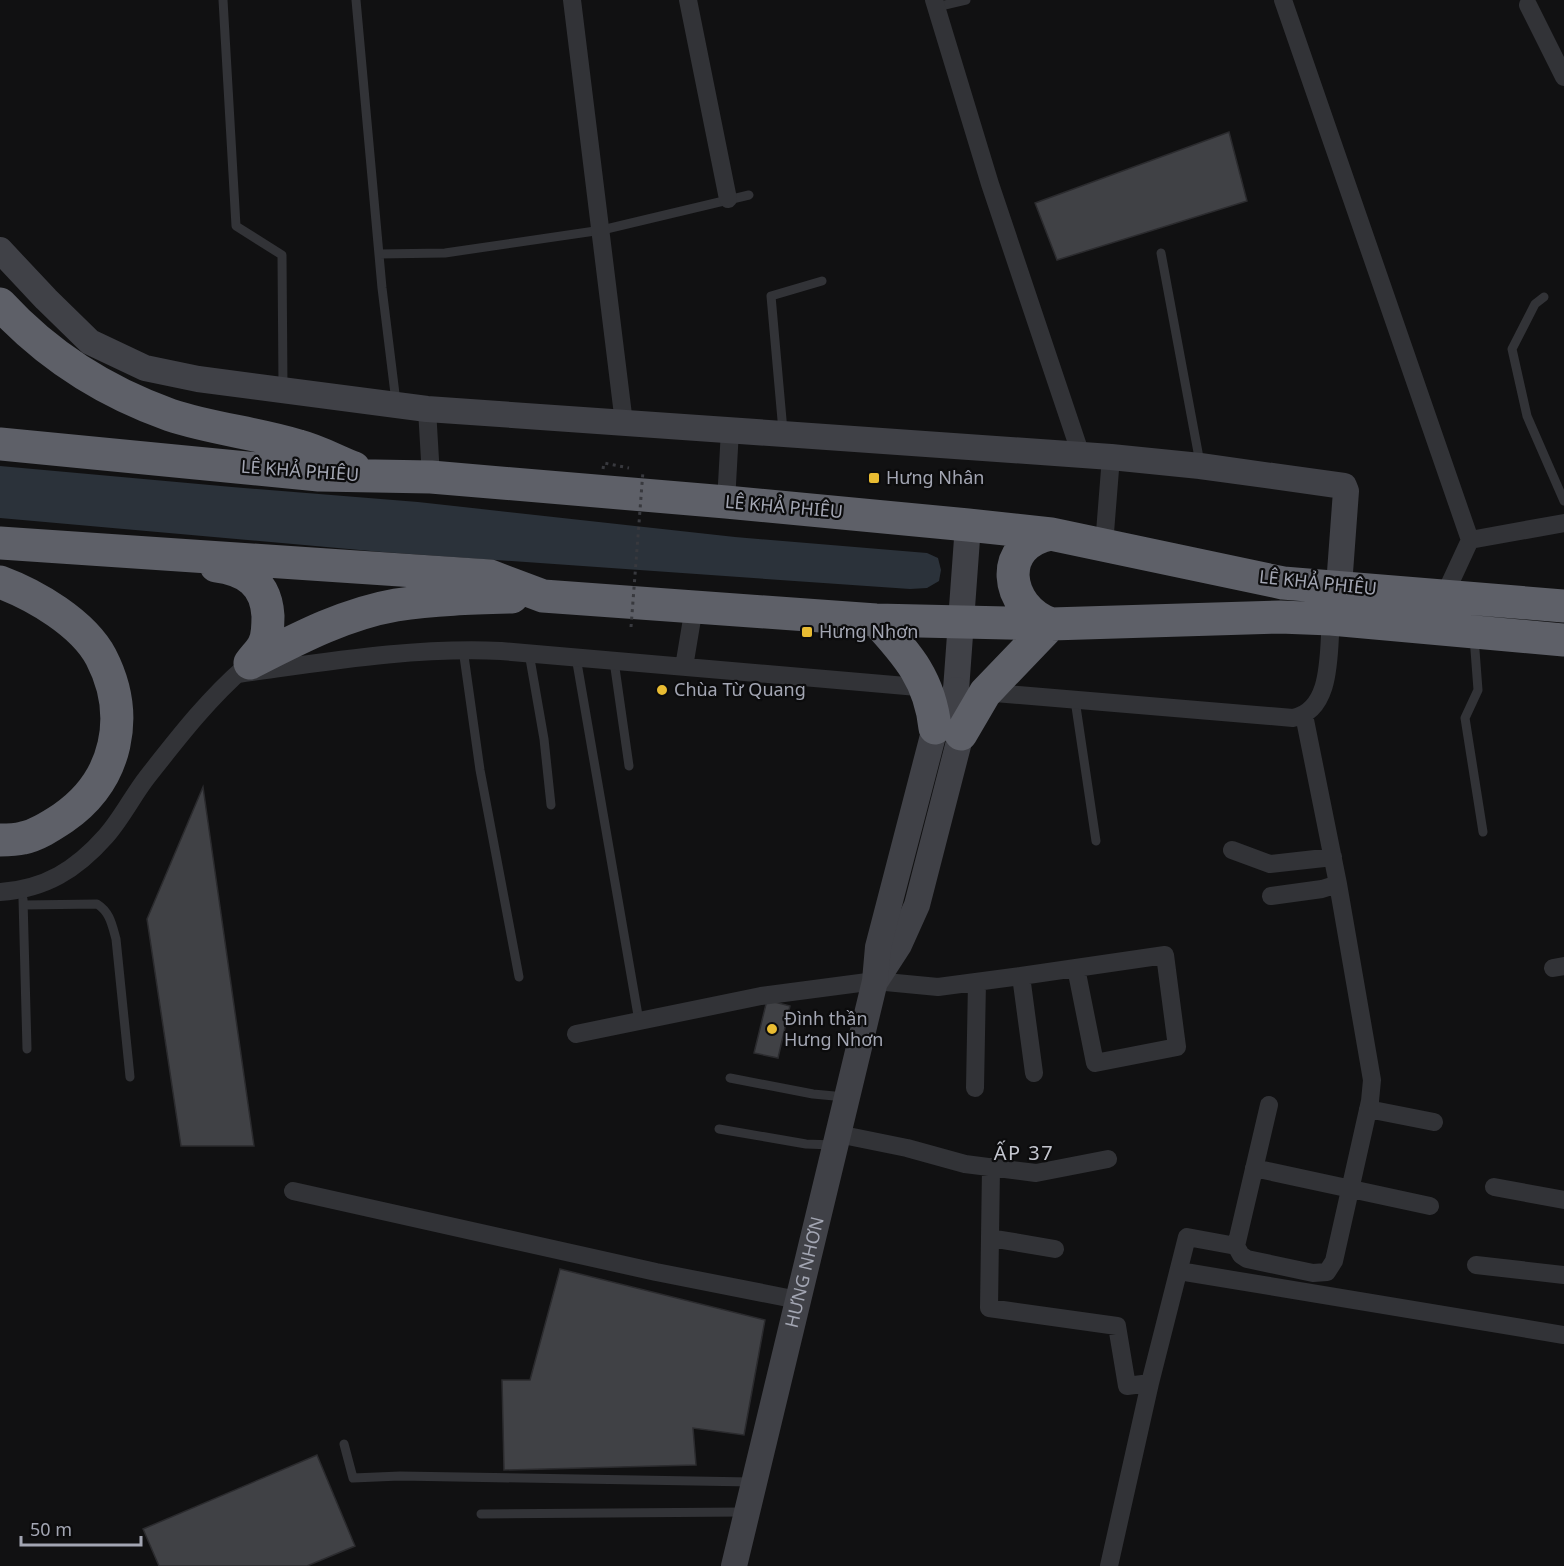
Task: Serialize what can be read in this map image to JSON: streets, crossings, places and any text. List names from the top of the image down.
{
  "streets": {
    "highway": ["LÊ KHẢ PHIÊU"],
    "street": ["HƯNG NHƠN"]
  },
  "districts": ["ẤP 37"],
  "places": {
    "transit": ["Hưng Nhân", "Hưng Nhơn"],
    "other": ["Chùa Từ Quang", "Đình thần Hưng Nhơn"]
  },
  "scale_bar": "50 m"
}
